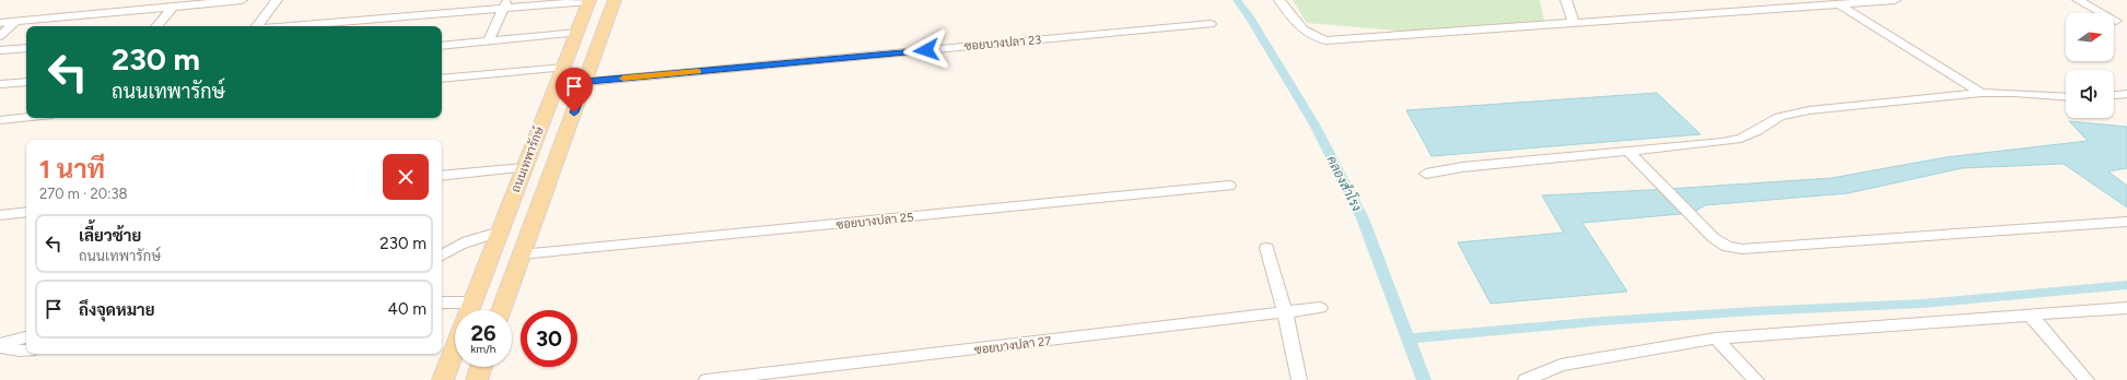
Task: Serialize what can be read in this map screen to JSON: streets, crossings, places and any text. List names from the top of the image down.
{
  "streets": {
    "main road": ["ถนนเทพารักษ์"],
    "street": ["ซอยบางปลา 23", "ซอยบางปลา 25", "ซอยบางปลา 27"]
  },
  "water": ["คลองสำโรง"],
  "north": "right",
  "page": {
    "turn": ["230 m", "ถนนเทพารักษ์"],
    "heading": ["1 นาที", "270 m · 20:38"],
    "list": [
      {
        "name": "เลี้ยวซ้าย",
        "note": "ถนนเทพารักษ์",
        "value": "230 m"
      },
      {
        "name": "ถึงจุดหมาย",
        "value": "40 m"
      }
    ],
    "speed": "26 km/h",
    "limit": "30"
  }
}
